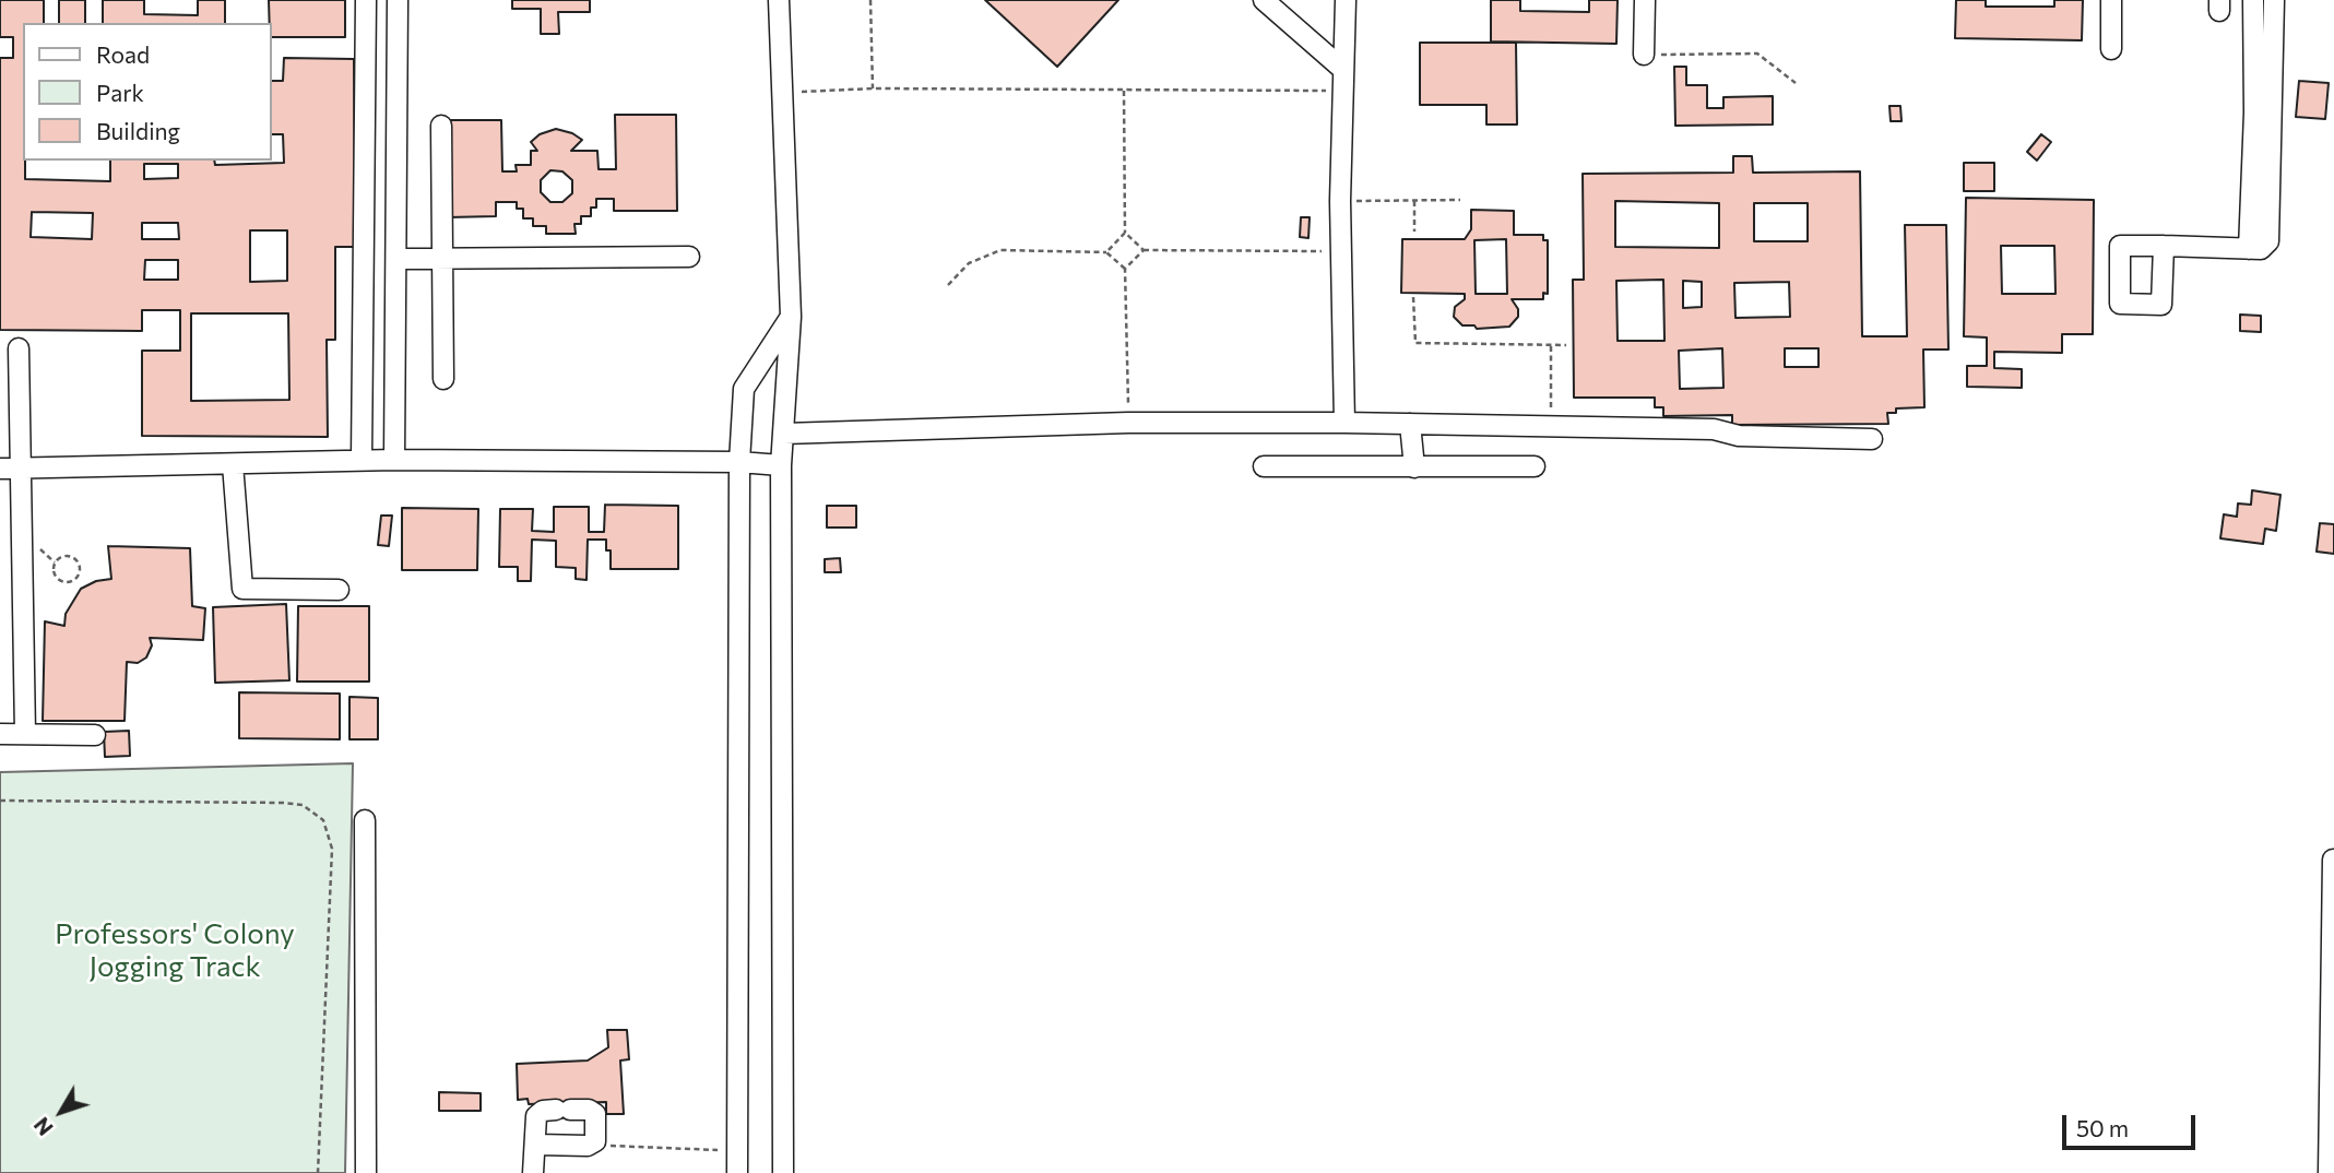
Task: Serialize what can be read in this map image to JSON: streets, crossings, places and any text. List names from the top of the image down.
{
  "parks": ["Professors' Colony Jogging Track"],
  "legend": ["Road", "Park", "Building"],
  "scale_bar": "50 m",
  "north": "bottom left"
}
